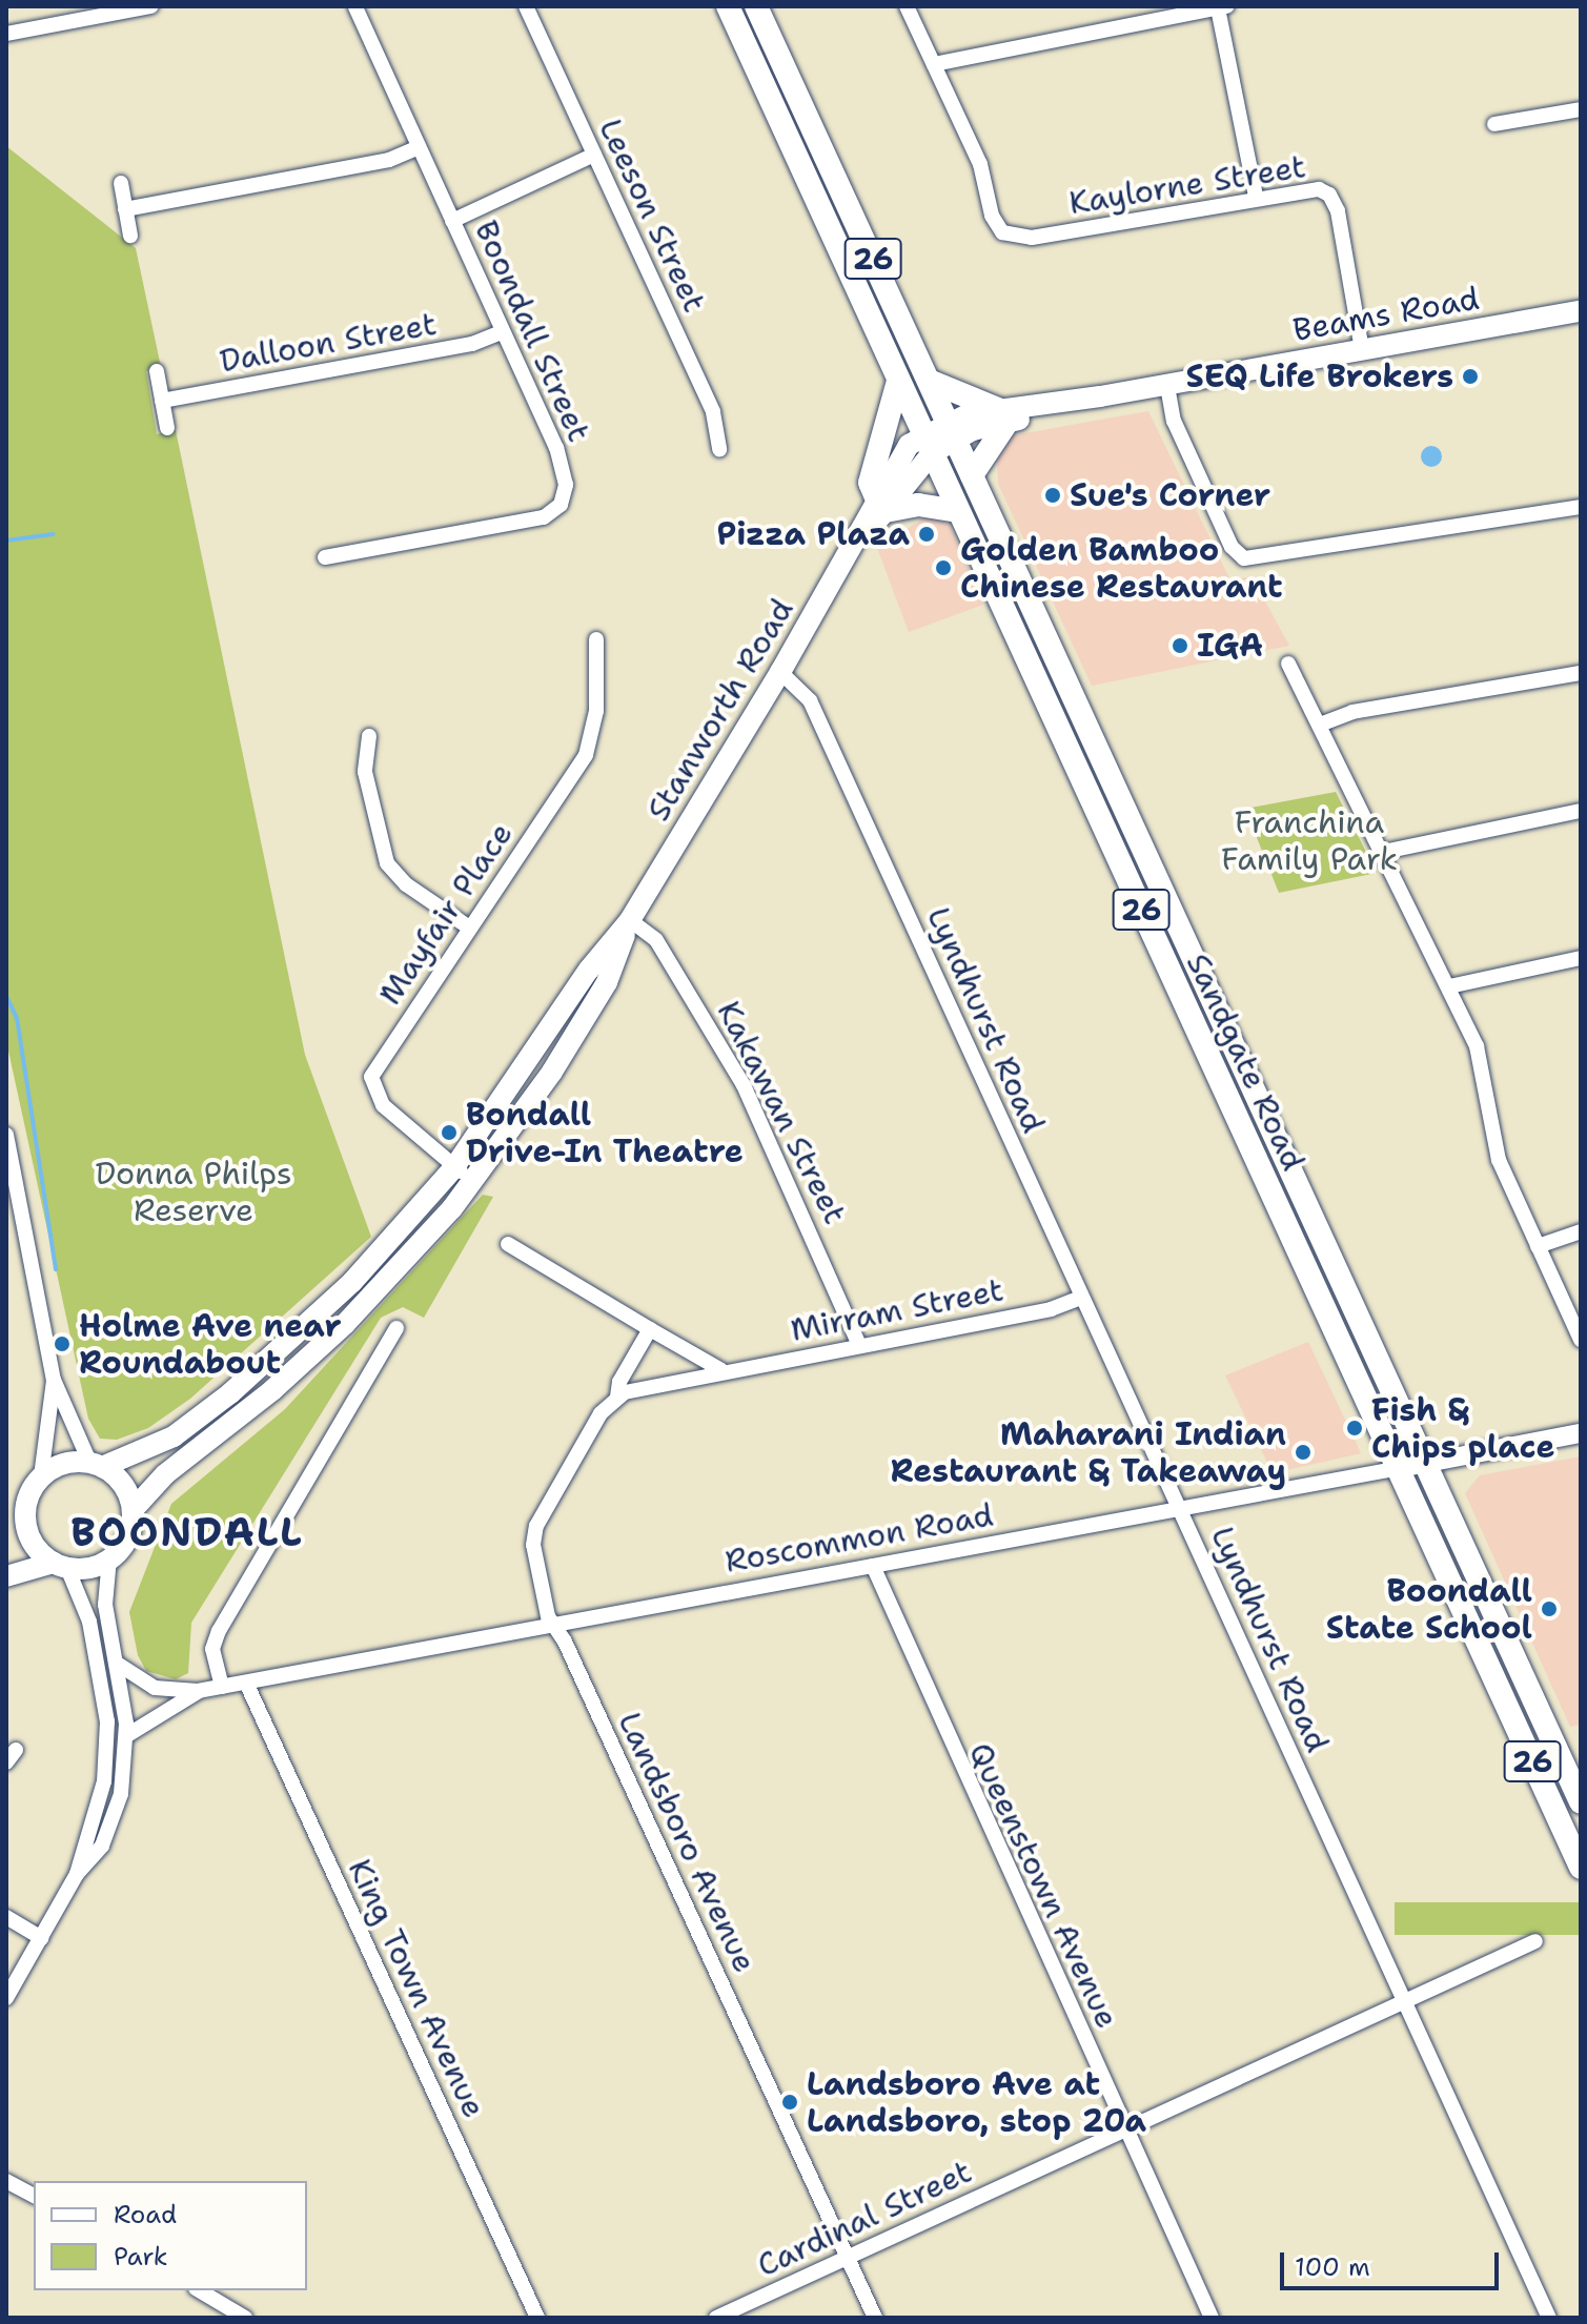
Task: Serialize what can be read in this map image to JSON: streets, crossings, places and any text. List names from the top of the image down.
{
  "streets": {
    "highway": ["26", "Sandgate Road"],
    "main road": ["Beams Road", "Stanworth Road"],
    "street": [
      "Kaylorne Street",
      "Leeson Street",
      "Boondall Street",
      "Dalloon Street",
      "Mayfair Place",
      "Lyndhurst Road",
      "Kakawan Street",
      "Mirram Street",
      "Roscommon Road",
      "Landsboro Avenue",
      "Queenstown Avenue",
      "King Town Avenue",
      "Cardinal Street"
    ]
  },
  "crossings": [
    ["Kaylorne Street", "Beams Road"],
    ["Beams Road", "Stanworth Road"],
    ["Beams Road", "Sandgate Road"],
    ["Boondall Street", "Dalloon Street"],
    ["Stanworth Road", "Mayfair Place"],
    ["Stanworth Road", "Lyndhurst Road"],
    ["Stanworth Road", "Sandgate Road"],
    ["Stanworth Road", "Kakawan Street"],
    ["Lyndhurst Road", "Mirram Street"],
    ["Lyndhurst Road", "Roscommon Road"],
    ["Lyndhurst Road", "Cardinal Street"],
    ["Sandgate Road", "Roscommon Road"],
    ["Kakawan Street", "Mirram Street"],
    ["Mirram Street", "Landsboro Avenue"],
    ["Roscommon Road", "Landsboro Avenue"],
    ["Roscommon Road", "Queenstown Avenue"],
    ["Roscommon Road", "King Town Avenue"],
    ["Landsboro Avenue", "Cardinal Street"],
    ["Queenstown Avenue", "Cardinal Street"]
  ],
  "districts": ["BOONDALL"],
  "parks": ["Franchina Family Park", "Donna Philps Reserve"],
  "places": [
    "SEQ Life Brokers",
    "Sue's Corner",
    "Pizza Plaza",
    "Golden Bamboo Chinese Restaurant",
    "IGA",
    "Bondall Drive-In Theatre",
    "Holme Ave near Roundabout",
    "Fish & Chips place",
    "Maharani Indian Restaurant & Takeaway",
    "Boondall State School",
    "Landsboro Ave at Landsboro, stop 20a"
  ],
  "legend": ["Road", "Park"],
  "scale_bar": "100 m"
}
